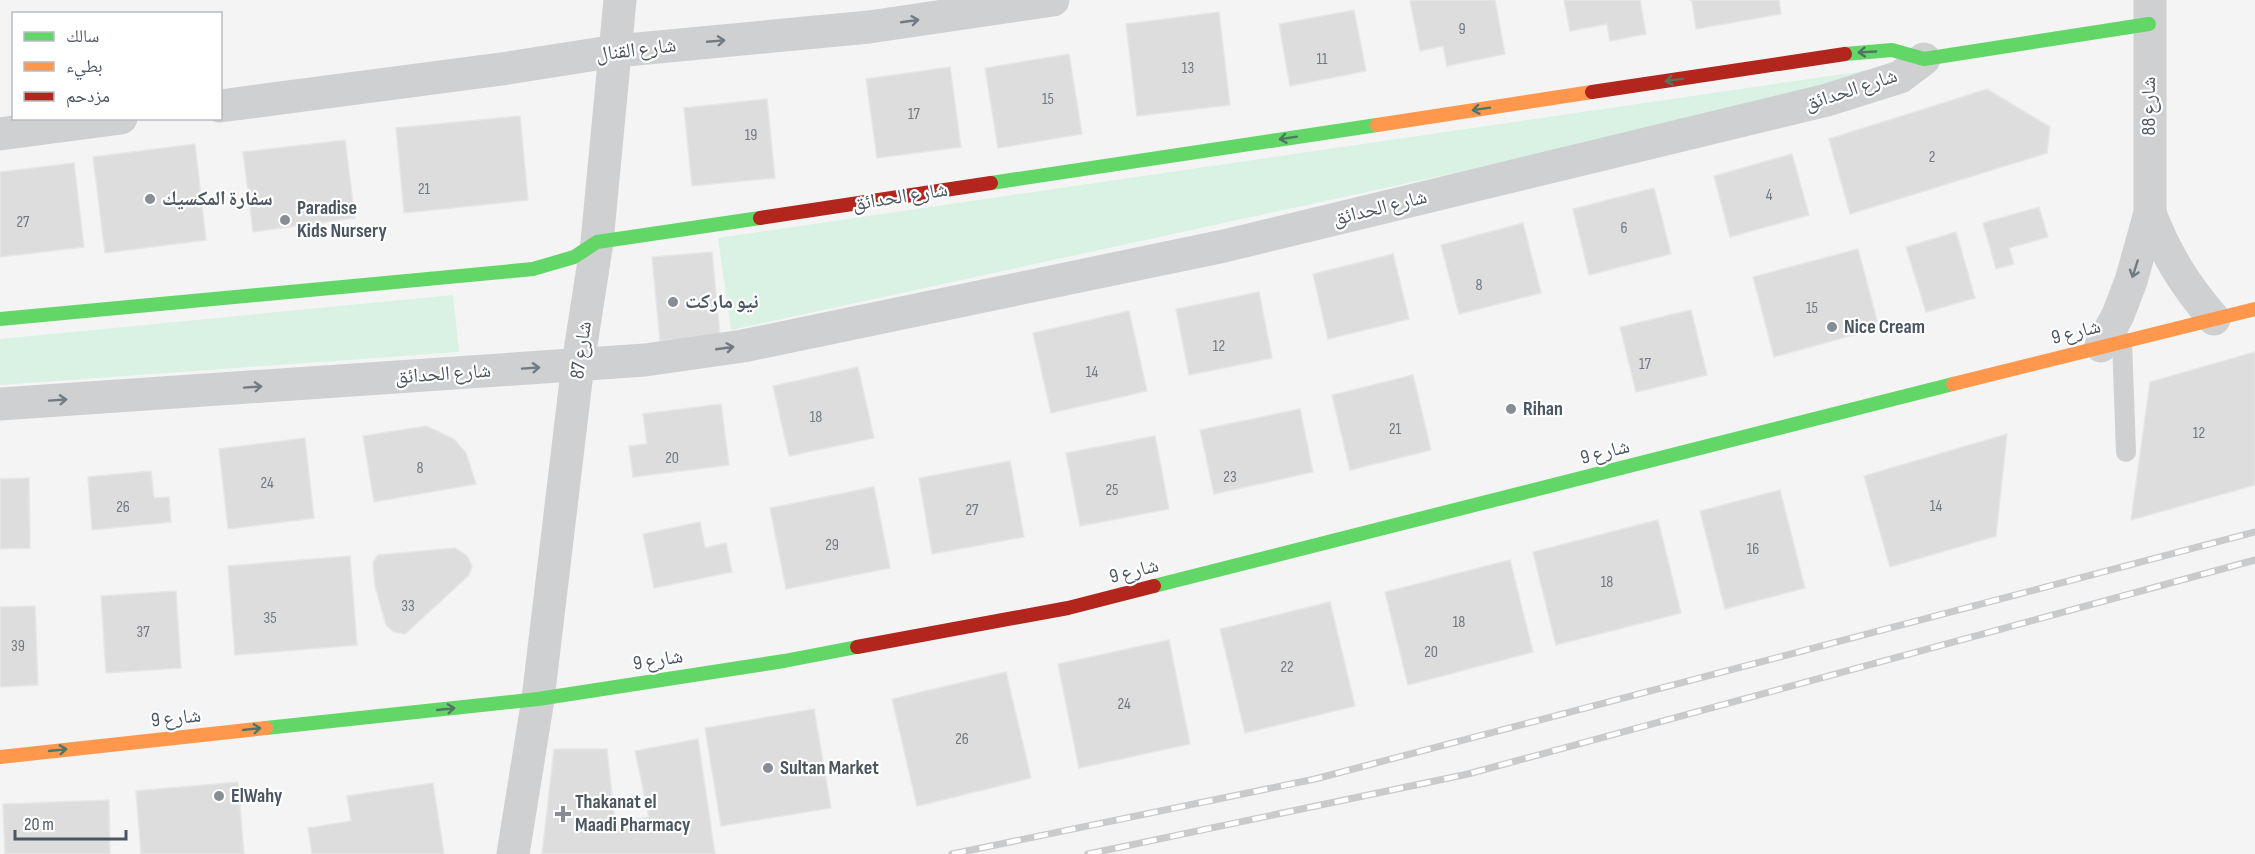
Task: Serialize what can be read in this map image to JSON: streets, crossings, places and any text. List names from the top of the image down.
{
  "streets": {
    "street": [
      "شارع القنال",
      "شارع الحدائق",
      "شارع 88",
      "شارع 9",
      "شارع 87"
    ]
  },
  "crossings": [
    ["شارع القنال", "شارع 87"],
    ["شارع الحدائق", "شارع 87"],
    ["شارع 88", "شارع 9"],
    ["شارع 9", "شارع 87"]
  ],
  "one_way": ["شارع القنال"],
  "places": {
    "other": [
      "سفارة المكسيك",
      "Paradise Kids Nursery",
      "نيو ماركت",
      "Nice Cream",
      "Rihan",
      "Sultan Market",
      "ElWahy"
    ],
    "health": ["Thakanat el Maadi Pharmacy"]
  },
  "house_numbers": [
    "9",
    "11",
    "13",
    "15",
    "17",
    "19",
    "2",
    "21",
    "4",
    "27",
    "6",
    "8",
    "15",
    "12",
    "17",
    "14",
    "18",
    "21",
    "12",
    "20",
    "8",
    "23",
    "24",
    "25",
    "14",
    "26",
    "27",
    "29",
    "16",
    "18",
    "33",
    "35",
    "18",
    "37",
    "39",
    "20",
    "22",
    "24",
    "26"
  ],
  "legend": ["سالك", "بطيء", "مزدحم"],
  "scale_bar": "20 m"
}
